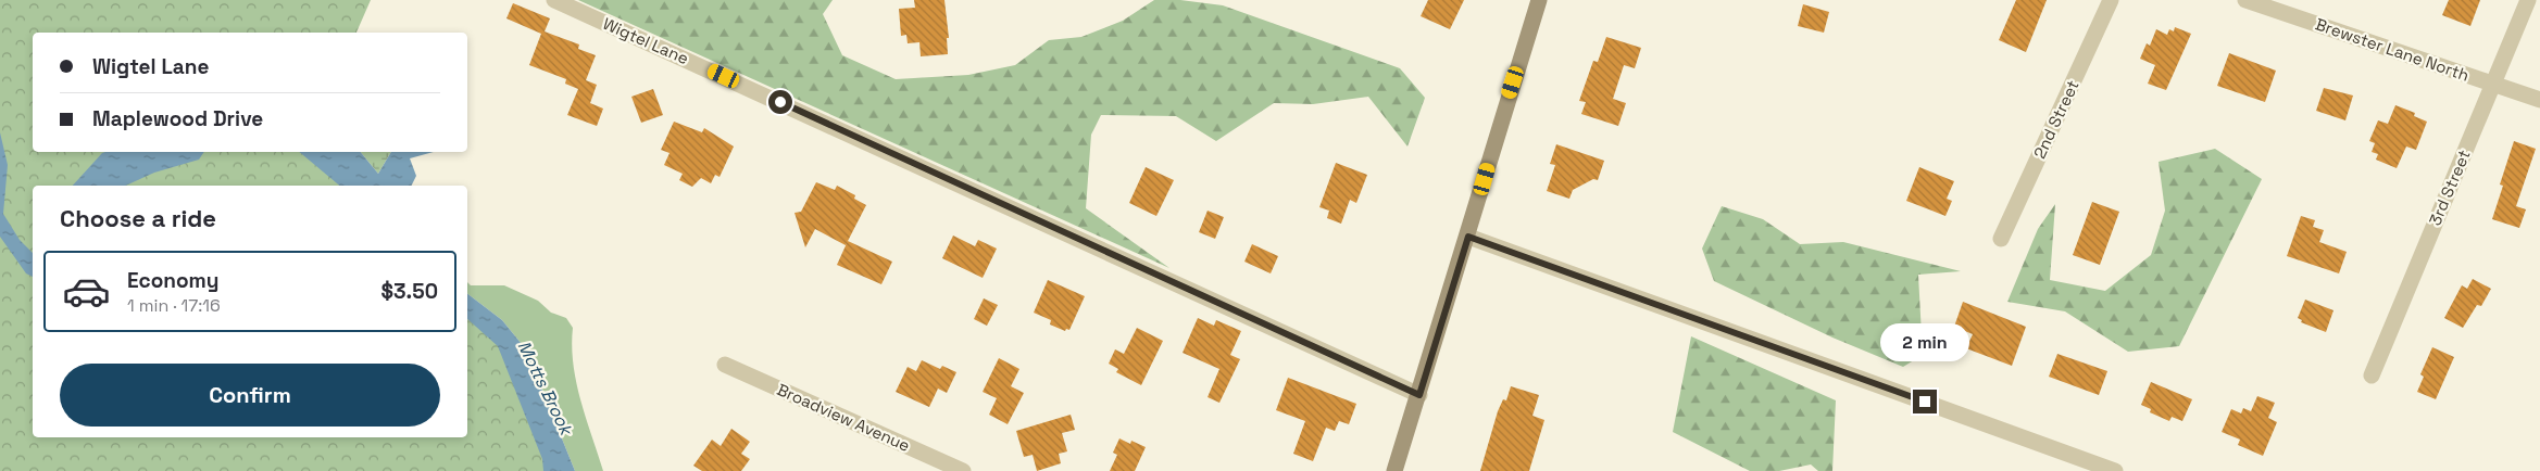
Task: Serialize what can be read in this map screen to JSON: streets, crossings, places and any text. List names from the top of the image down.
{
  "streets": {
    "street": [
      "Wigtel Lane",
      "Brewster Lane North",
      "2nd Street",
      "3rd Street",
      "Broadview Avenue"
    ]
  },
  "crossings": [
    ["Brewster Lane North", "3rd Street"]
  ],
  "water": ["Motts Brook"],
  "page": {
    "banner": ["Wigtel Lane", "Maplewood Drive"],
    "heading": "Choose a ride",
    "list": [
      {
        "name": "Economy",
        "note": "1 min · 17:16",
        "value": "$3.50"
      }
    ],
    "bubble": "2 min",
    "buttons": "Confirm"
  }
}
